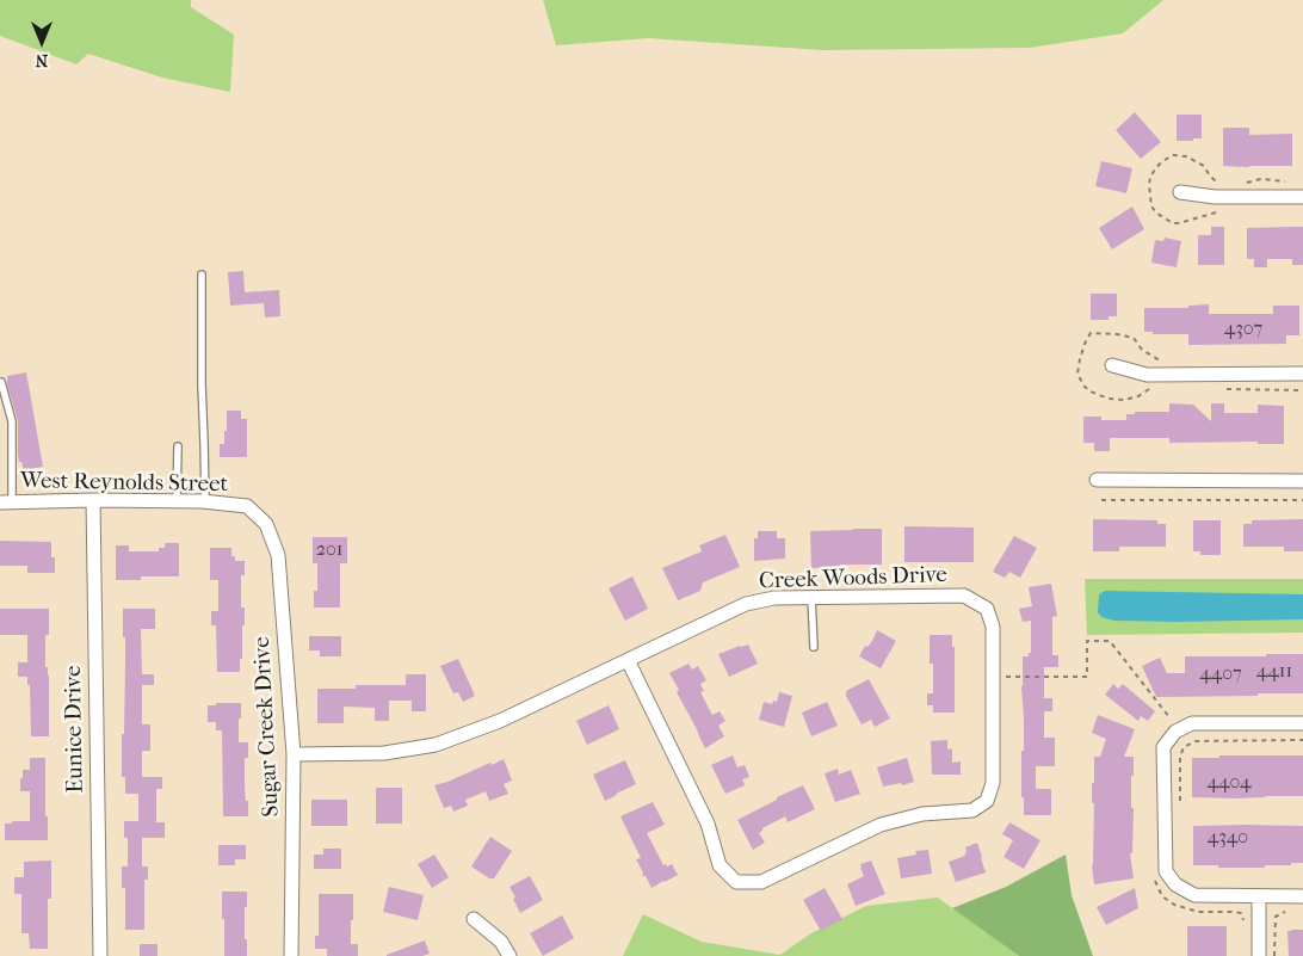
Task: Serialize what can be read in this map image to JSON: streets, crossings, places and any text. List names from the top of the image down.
{
  "streets": {
    "street": [
      "West Reynolds Street",
      "Creek Woods Drive",
      "Sugar Creek Drive",
      "Eunice Drive"
    ]
  },
  "crossings": [
    ["West Reynolds Street", "Sugar Creek Drive"],
    ["West Reynolds Street", "Eunice Drive"],
    ["Creek Woods Drive", "Sugar Creek Drive"]
  ],
  "house_numbers": [
    "4307",
    "201",
    "4411",
    "4407",
    "4404",
    "4340"
  ],
  "north": "bottom"
}
